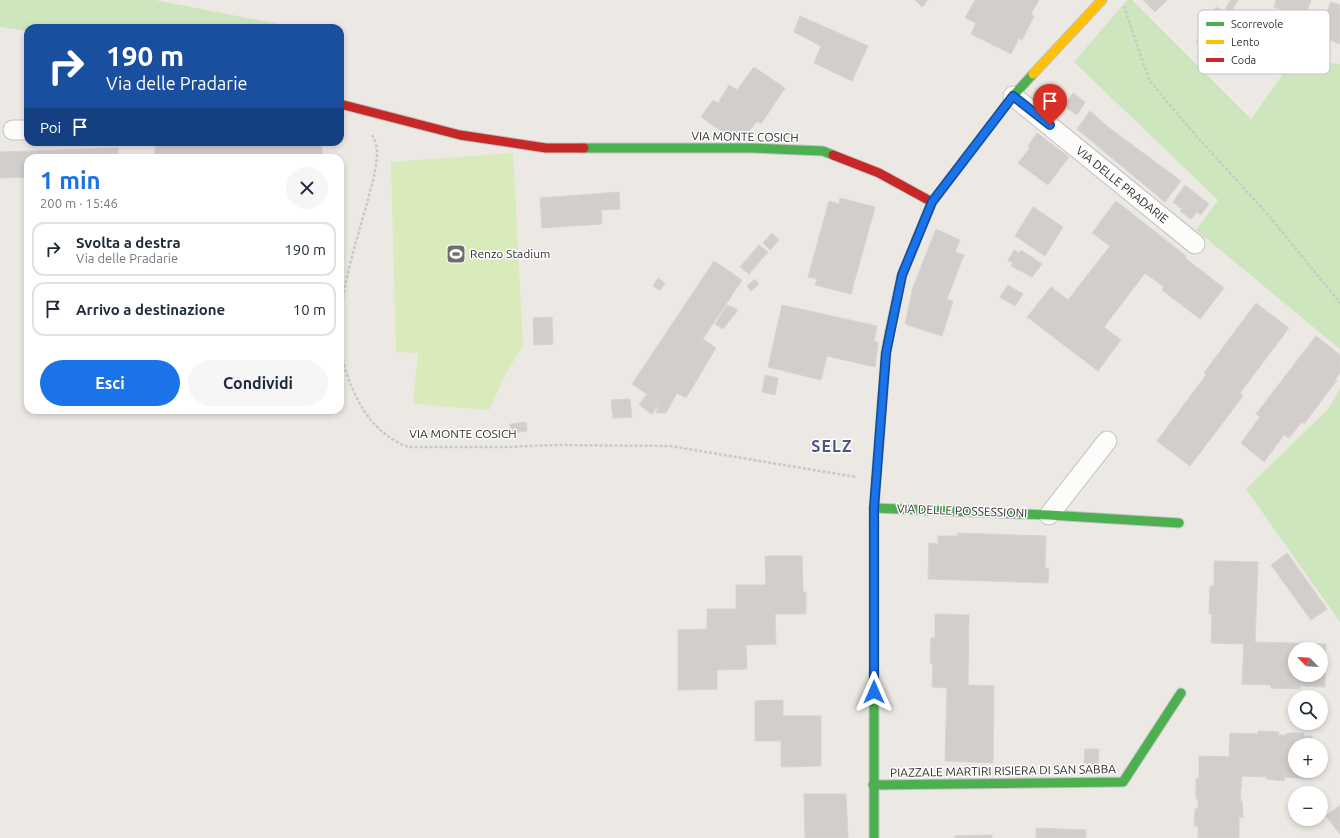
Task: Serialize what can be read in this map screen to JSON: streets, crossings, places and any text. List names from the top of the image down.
{
  "streets": {
    "street": [
      "VIA MONTE COSICH",
      "VIA DELLE PRADARIE",
      "VIA DELLE POSSESSIONI",
      "PIAZZALE MARTIRI RISIERA DI SAN SABBA"
    ]
  },
  "districts": ["SELZ"],
  "places": {
    "sports": ["Renzo Stadium"]
  },
  "legend": ["Scorrevole", "Lento", "Coda"],
  "north": "top left",
  "page": {
    "turn": ["190 m", "Via delle Pradarie"],
    "then": "Poi",
    "heading": ["1 min", "200 m · 15:46"],
    "list": [
      {
        "name": "Svolta a destra",
        "note": "Via delle Pradarie",
        "value": "190 m"
      },
      {
        "name": "Arrivo a destinazione",
        "value": "10 m"
      }
    ],
    "buttons": ["Esci", "Condividi"],
    "map_buttons": ["+", "−"]
  }
}
